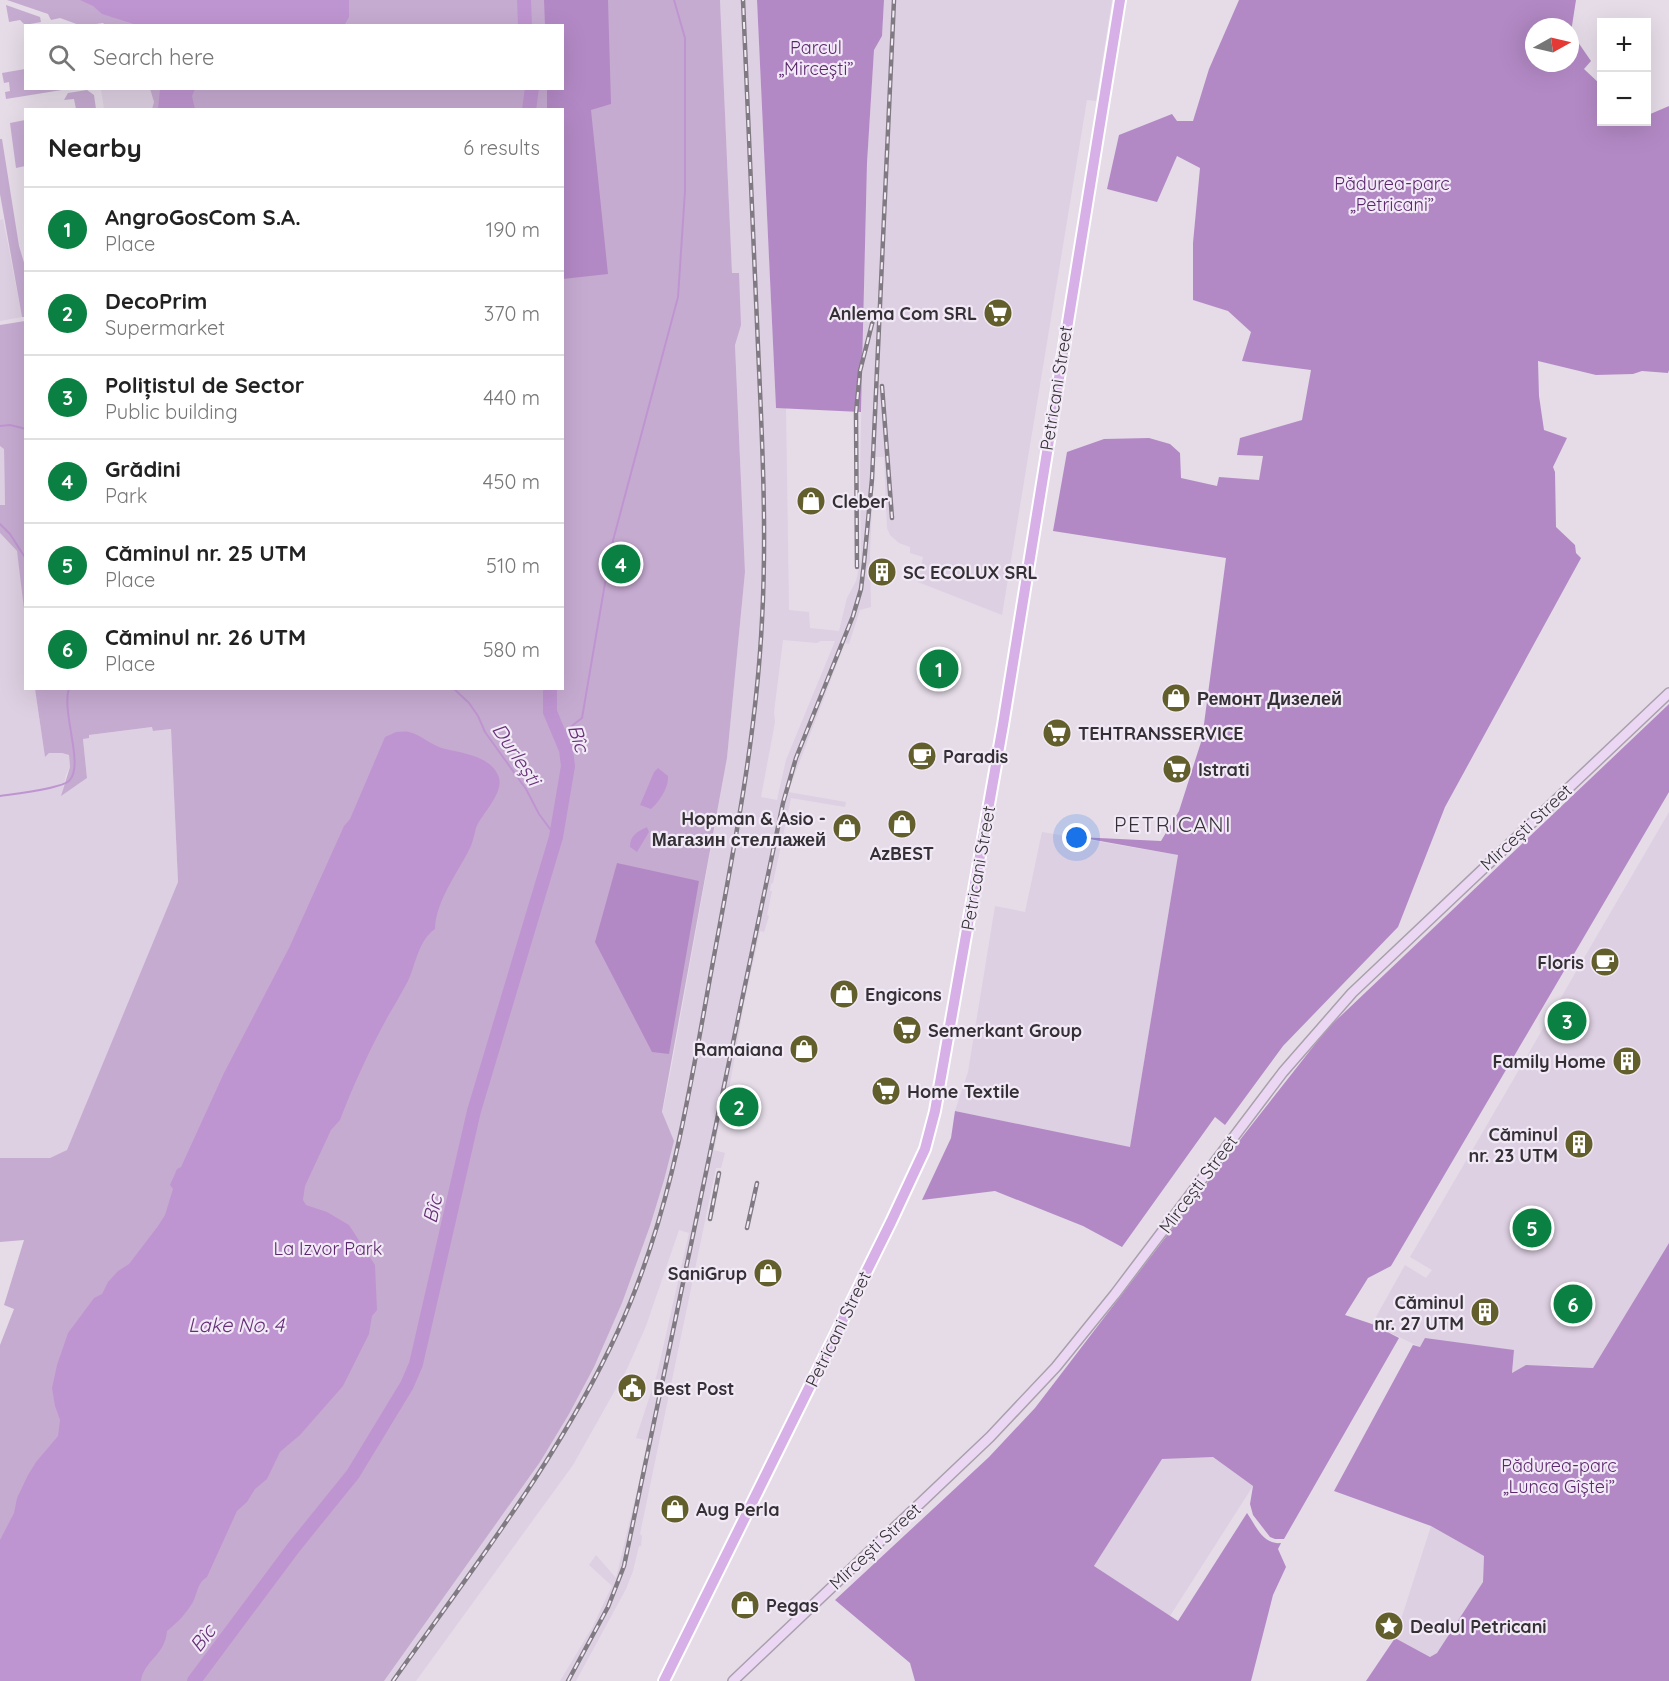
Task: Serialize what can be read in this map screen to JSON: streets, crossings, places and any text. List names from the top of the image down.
{
  "streets": {
    "main road": ["Petricani Street", "Mircești Street"]
  },
  "districts": ["PETRICANI"],
  "water": ["Bîc", "Durlești", "Lake No. 4"],
  "parks": [
    "Parcul „Mircești”",
    "Pădurea-parc „Petricani”",
    "La Izvor Park",
    "Pădurea-parc „Lunca Gîștei”"
  ],
  "places": {
    "supermarket": [
      "Anlema Com SRL",
      "TEHTRANSSERVICE",
      "Istrati",
      "Semerkant Group",
      "Home Textile"
    ],
    "shop": [
      "Cleber",
      "Ремонт Дизелей",
      "AzBEST",
      "Hopman & Asio - Магазин стеллажей",
      "Engicons",
      "Ramaiana",
      "SaniGrup",
      "Aug Perla",
      "Pegas"
    ],
    "building": [
      "SC ECOLUX SRL",
      "Family Home",
      "Căminul nr. 23 UTM",
      "Căminul nr. 27 UTM"
    ],
    "cafe": ["Paradis", "Floris"],
    "public building": ["Best Post"],
    "place": ["Dealul Petricani"]
  },
  "north": "right",
  "page": {
    "map_buttons": ["+", "−"],
    "search": "Search here",
    "heading": ["Nearby", "6 results"],
    "list": [
      {
        "mark": "1",
        "name": "AngroGosCom S.A.",
        "note": "Place",
        "value": "190 m"
      },
      {
        "mark": "2",
        "name": "DecoPrim",
        "note": "Supermarket",
        "value": "370 m"
      },
      {
        "mark": "3",
        "name": "Polițistul de Sector",
        "note": "Public building",
        "value": "440 m"
      },
      {
        "mark": "4",
        "name": "Grădini",
        "note": "Park",
        "value": "450 m"
      },
      {
        "mark": "5",
        "name": "Căminul nr. 25 UTM",
        "note": "Place",
        "value": "510 m"
      },
      {
        "mark": "6",
        "name": "Căminul nr. 26 UTM",
        "note": "Place",
        "value": "580 m"
      }
    ],
    "pins": [
      "4",
      "1",
      "3",
      "2",
      "5",
      "6"
    ]
  }
}
